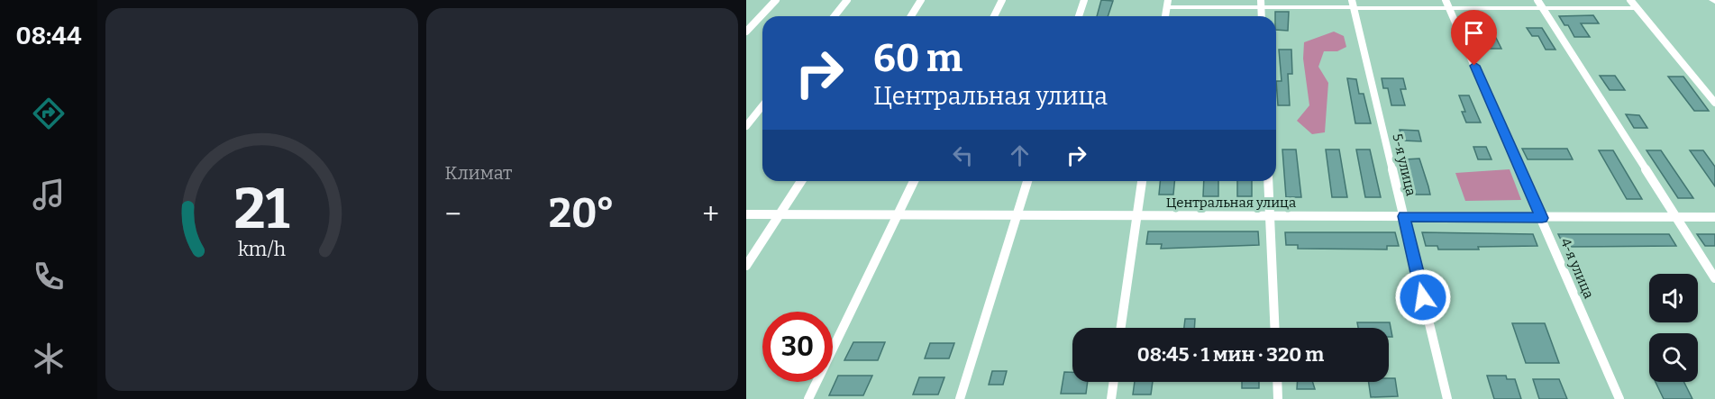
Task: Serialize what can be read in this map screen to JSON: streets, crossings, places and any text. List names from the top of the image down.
{
  "streets": {
    "street": ["5-я улица", "Центральная улица", "4-я улица"]
  },
  "crossings": [
    ["5-я улица", "Центральная улица"],
    ["Центральная улица", "4-я улица"]
  ],
  "page": {
    "tabs": "08:44",
    "tile": "Климат",
    "turn": ["60 m", "Центральная улица"],
    "heat": ["−", "20°", "+"],
    "limit": "30",
    "trip": "08:45 · 1 мин · 320 m",
    "gauge": ["21", "km/h"]
  }
}
